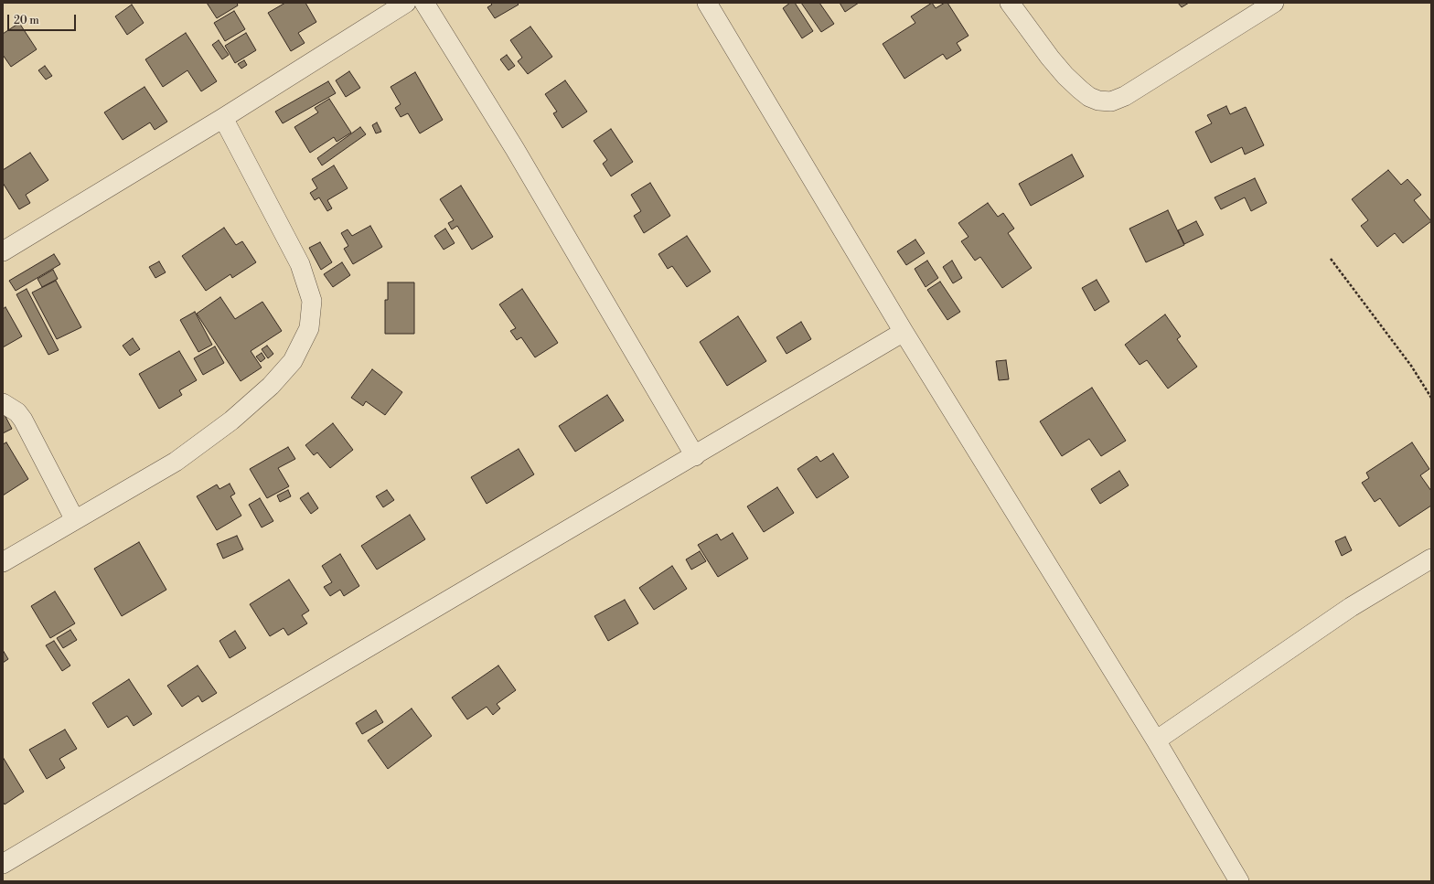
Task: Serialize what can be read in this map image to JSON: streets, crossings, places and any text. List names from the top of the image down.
{
  "scale_bar": "20 m"
}
